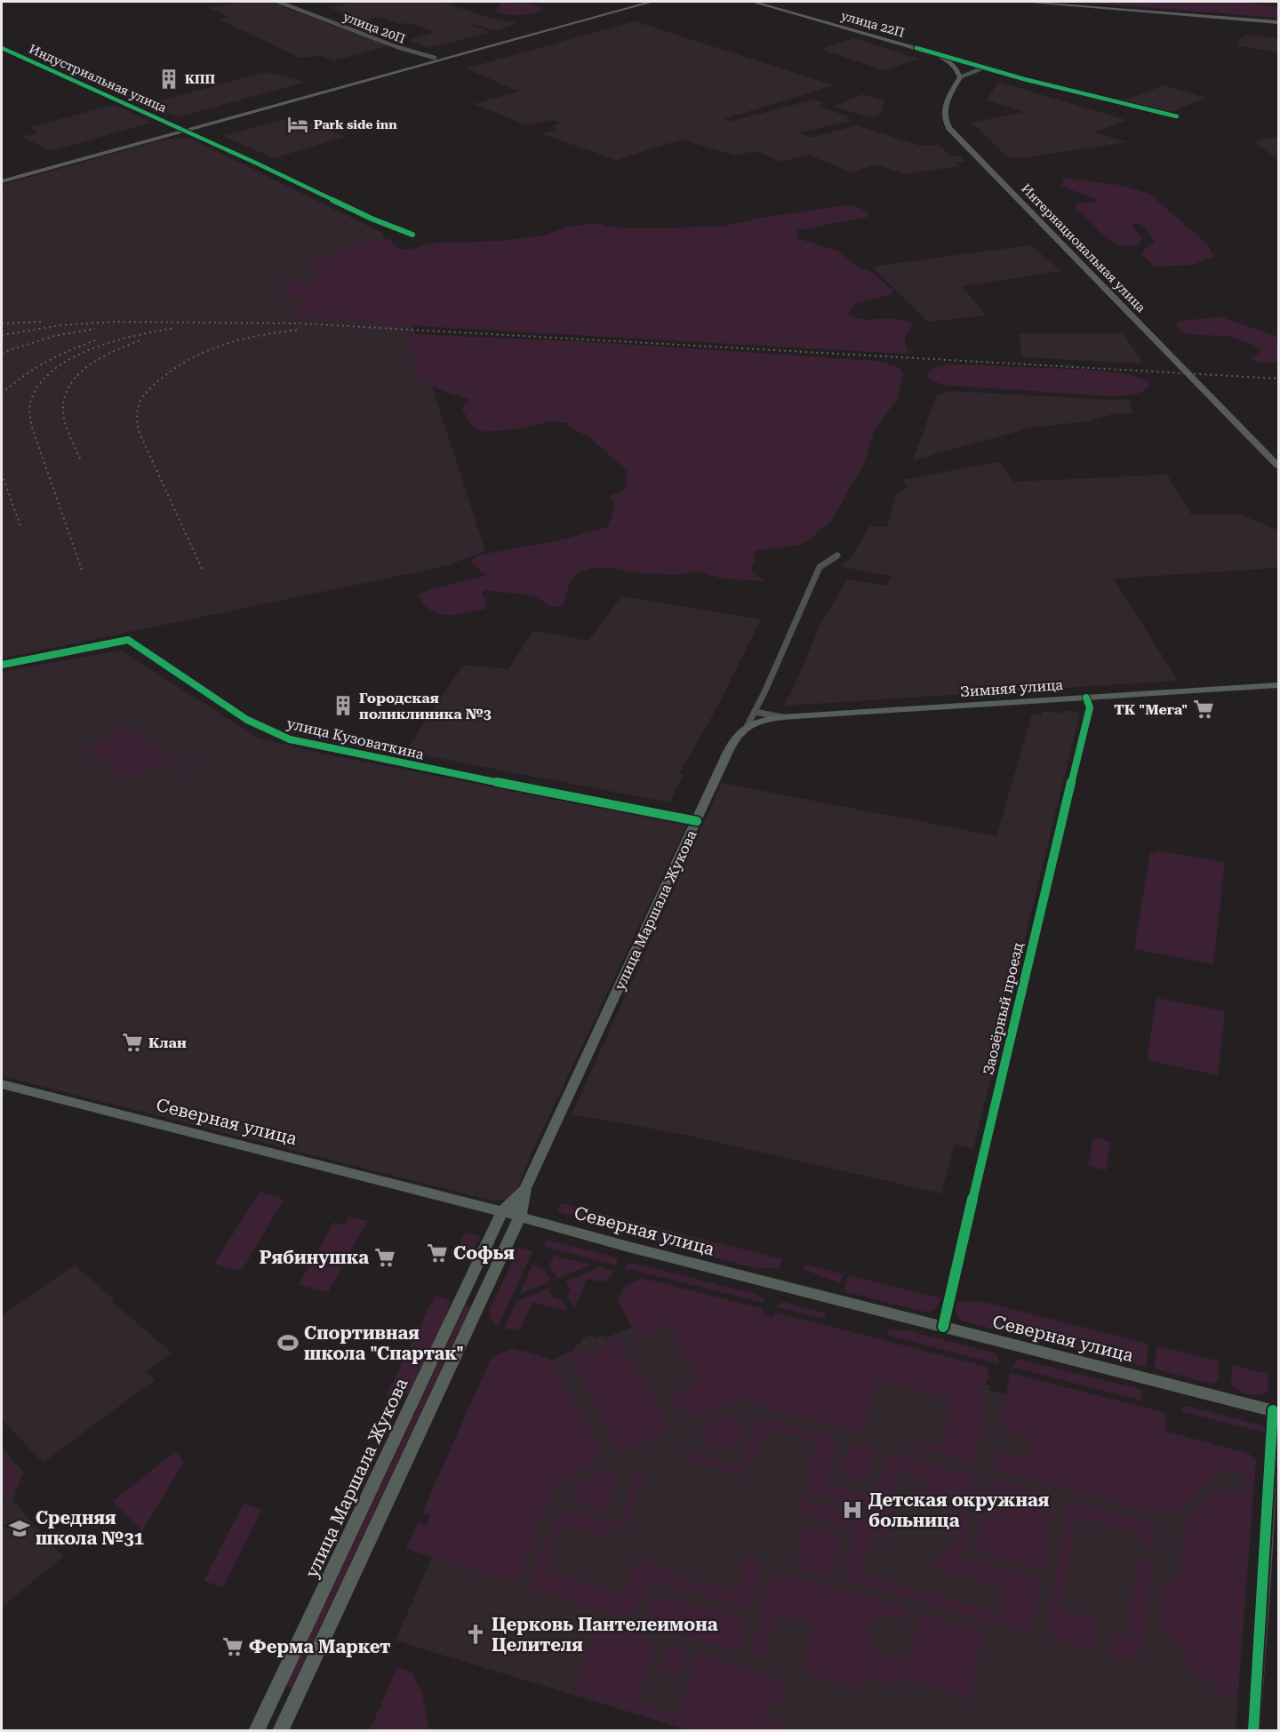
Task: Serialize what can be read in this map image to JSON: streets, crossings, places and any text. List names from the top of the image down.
{
  "streets": {
    "main road": [
      "улица 22П",
      "Индустриальная улица",
      "Интернациональная улица",
      "Зимняя улица",
      "улица Маршала Жукова",
      "Северная улица"
    ],
    "street": ["улица 20П", "улица Кузоваткина", "Заозёрный проезд"]
  },
  "crossings": [
    ["улица 20П", "Индустриальная улица"],
    ["Зимняя улица", "улица Маршала Жукова"],
    ["Зимняя улица", "Заозёрный проезд"],
    ["улица Кузоваткина", "улица Маршала Жукова"],
    ["улица Маршала Жукова", "Северная улица"],
    ["Заозёрный проезд", "Северная улица"]
  ],
  "places": {
    "building": ["КПП", "Городская поликлиника №3"],
    "hotel": ["Park side inn"],
    "supermarket": [
      "ТК \"Мега\"",
      "Клан",
      "Софья",
      "Рябинушка",
      "Ферма Маркет"
    ],
    "sports": ["Спортивная школа \"Спартак\""],
    "hospital": ["Детская окружная больница"],
    "school or university": ["Средняя школа №31"],
    "church": ["Церковь Пантелеимона Целителя"]
  }
}
